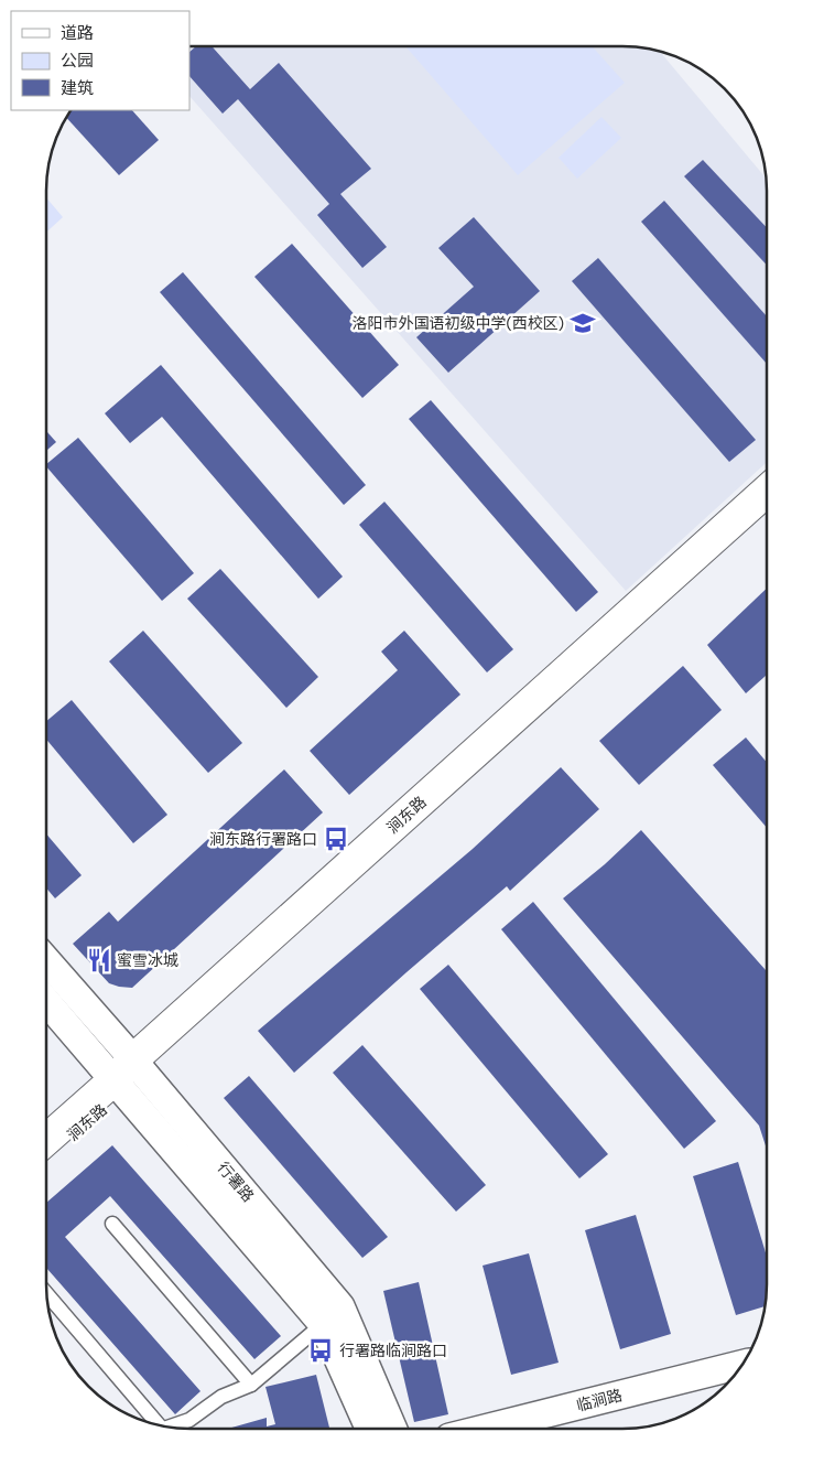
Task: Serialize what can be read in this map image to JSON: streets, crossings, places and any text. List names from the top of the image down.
{
  "streets": {
    "street": ["涧东路", "行署路", "临涧路"]
  },
  "crossings": [
    ["涧东路", "行署路"]
  ],
  "places": {
    "school or university": ["洛阳市外国语初级中学(西校区)"],
    "bus stop": ["涧东路行署路口", "行署路临涧路口"],
    "restaurant": ["蜜雪冰城"]
  },
  "legend": ["道路", "公园", "建筑"]
}
